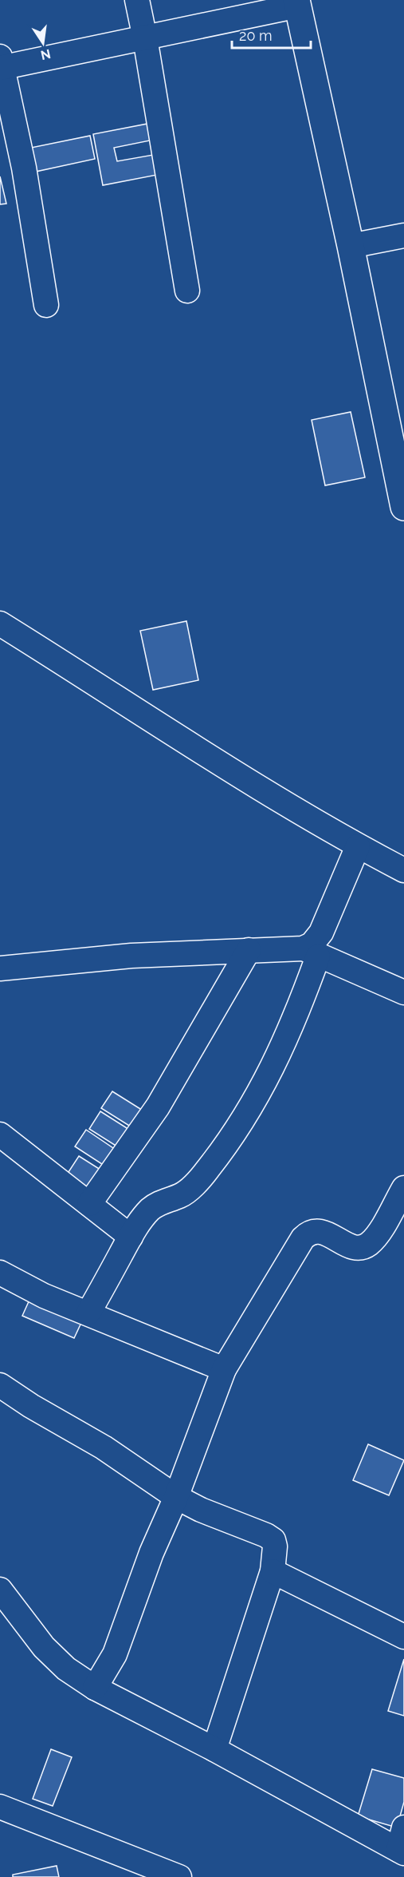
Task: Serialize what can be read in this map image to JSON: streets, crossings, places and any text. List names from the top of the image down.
{
  "scale_bar": "20 m",
  "north": "bottom"
}
